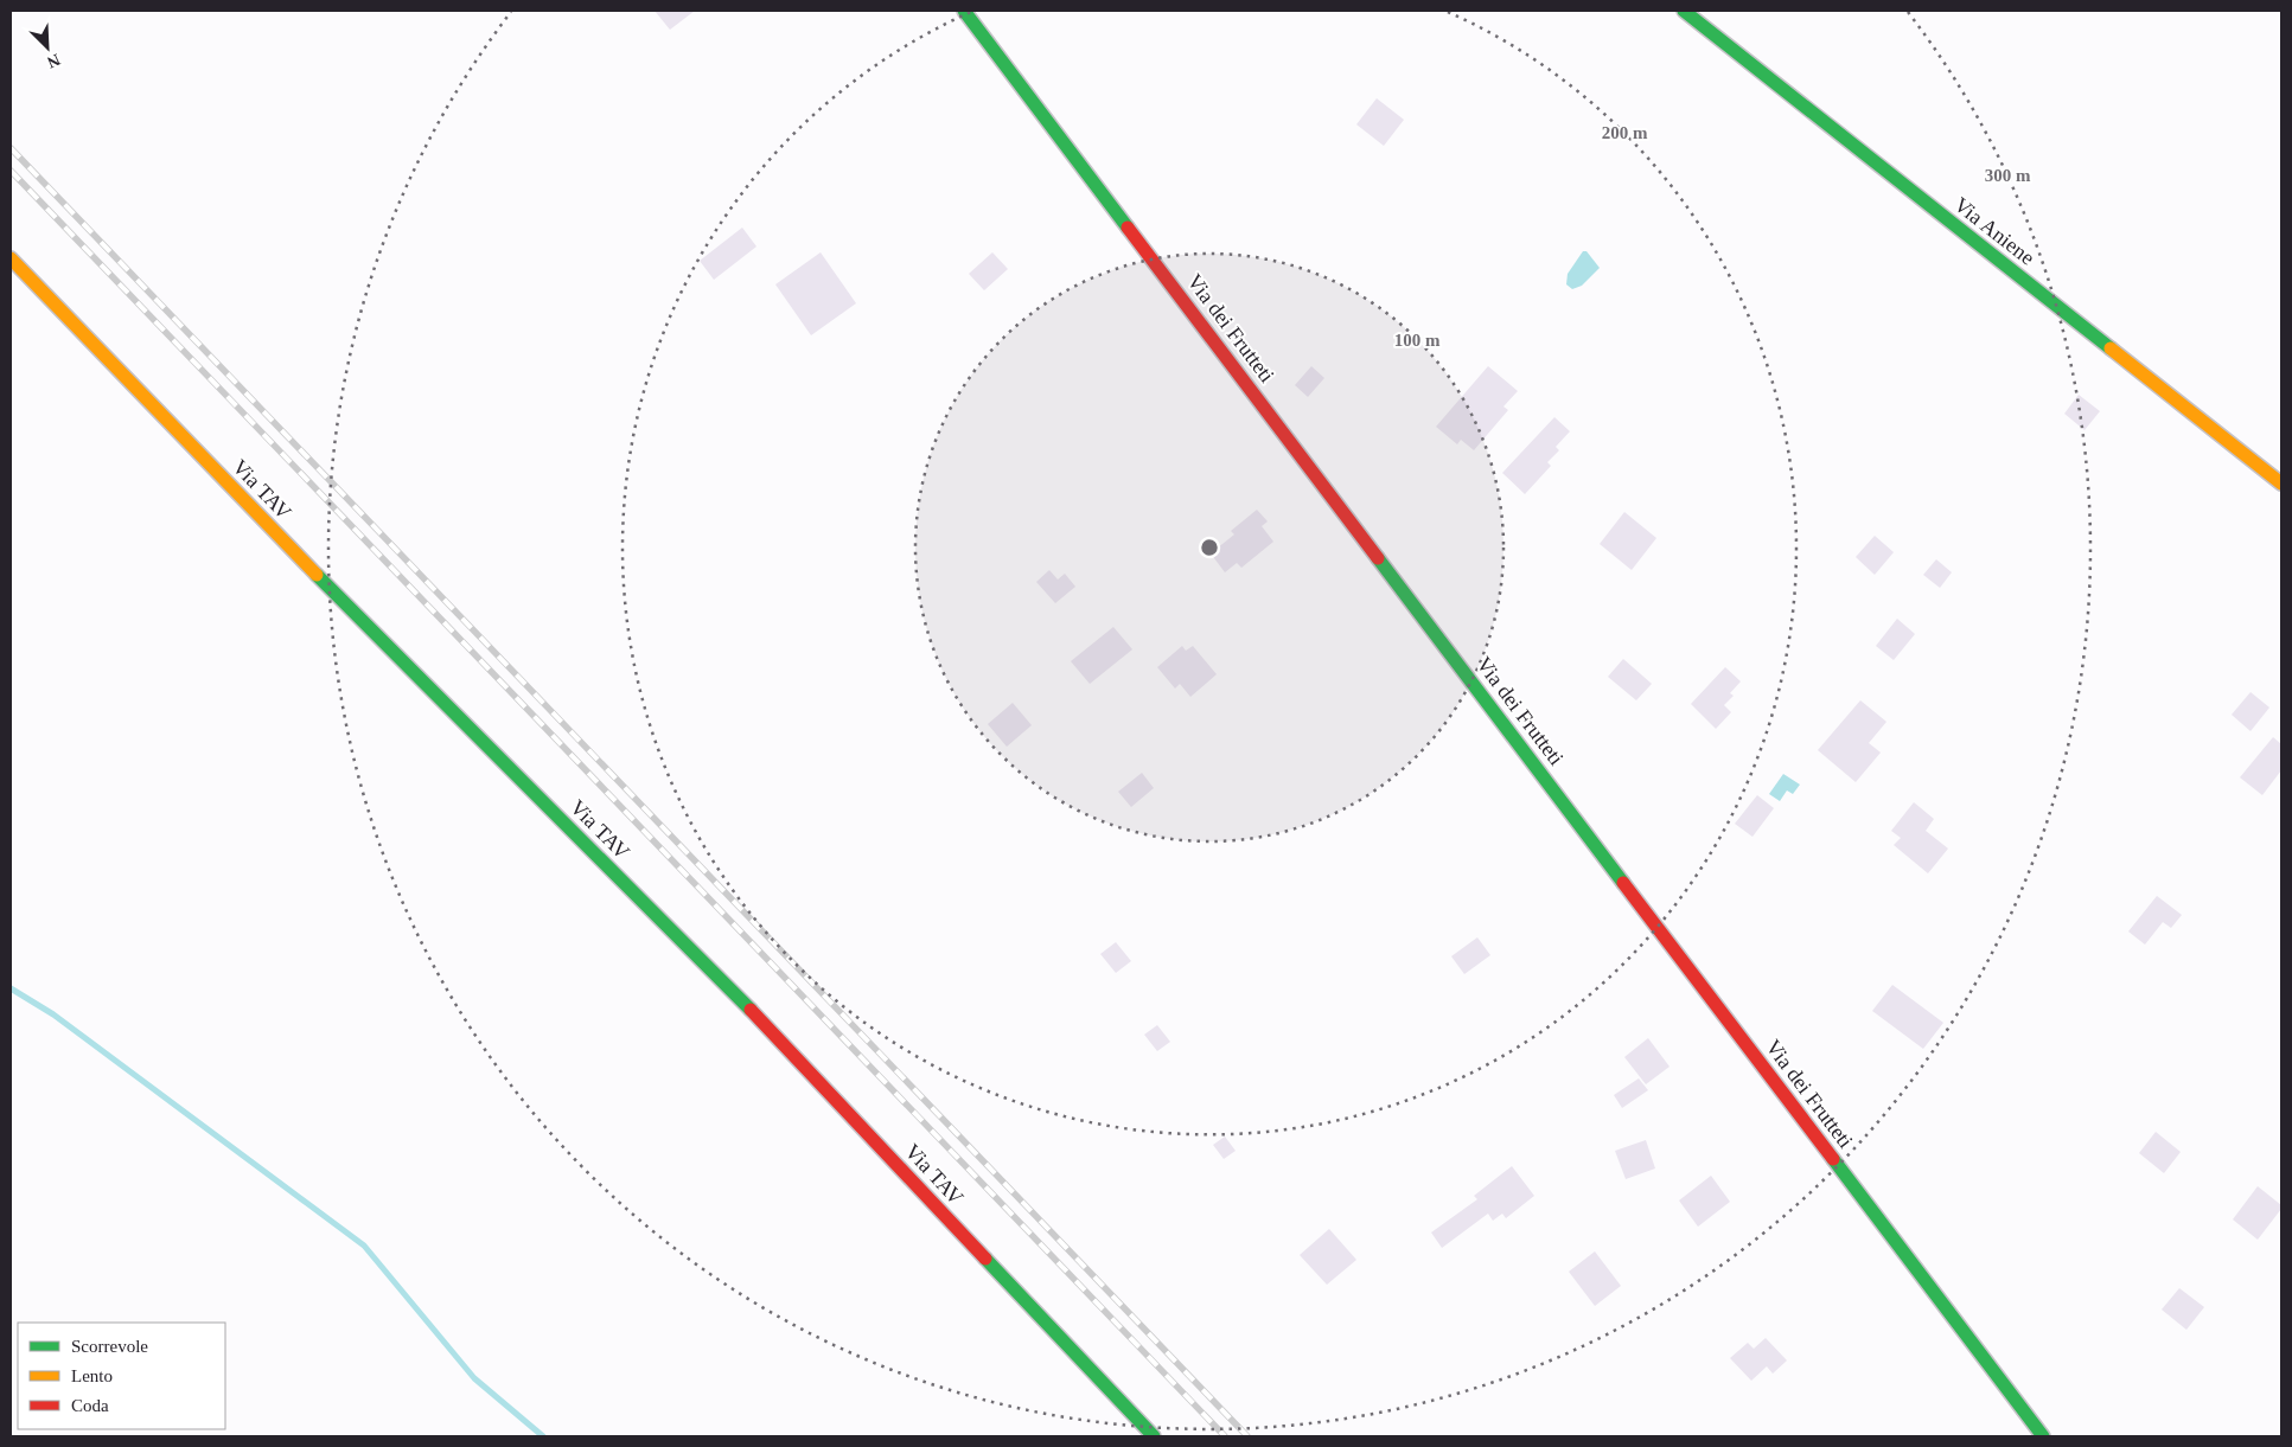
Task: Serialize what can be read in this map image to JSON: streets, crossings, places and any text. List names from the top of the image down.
{
  "streets": {
    "street": ["Via Aniene", "Via dei Frutteti", "Via TAV"]
  },
  "legend": ["Scorrevole", "Lento", "Coda"],
  "north": "bottom right",
  "rings": ["200 m", "300 m", "100 m"]
}
